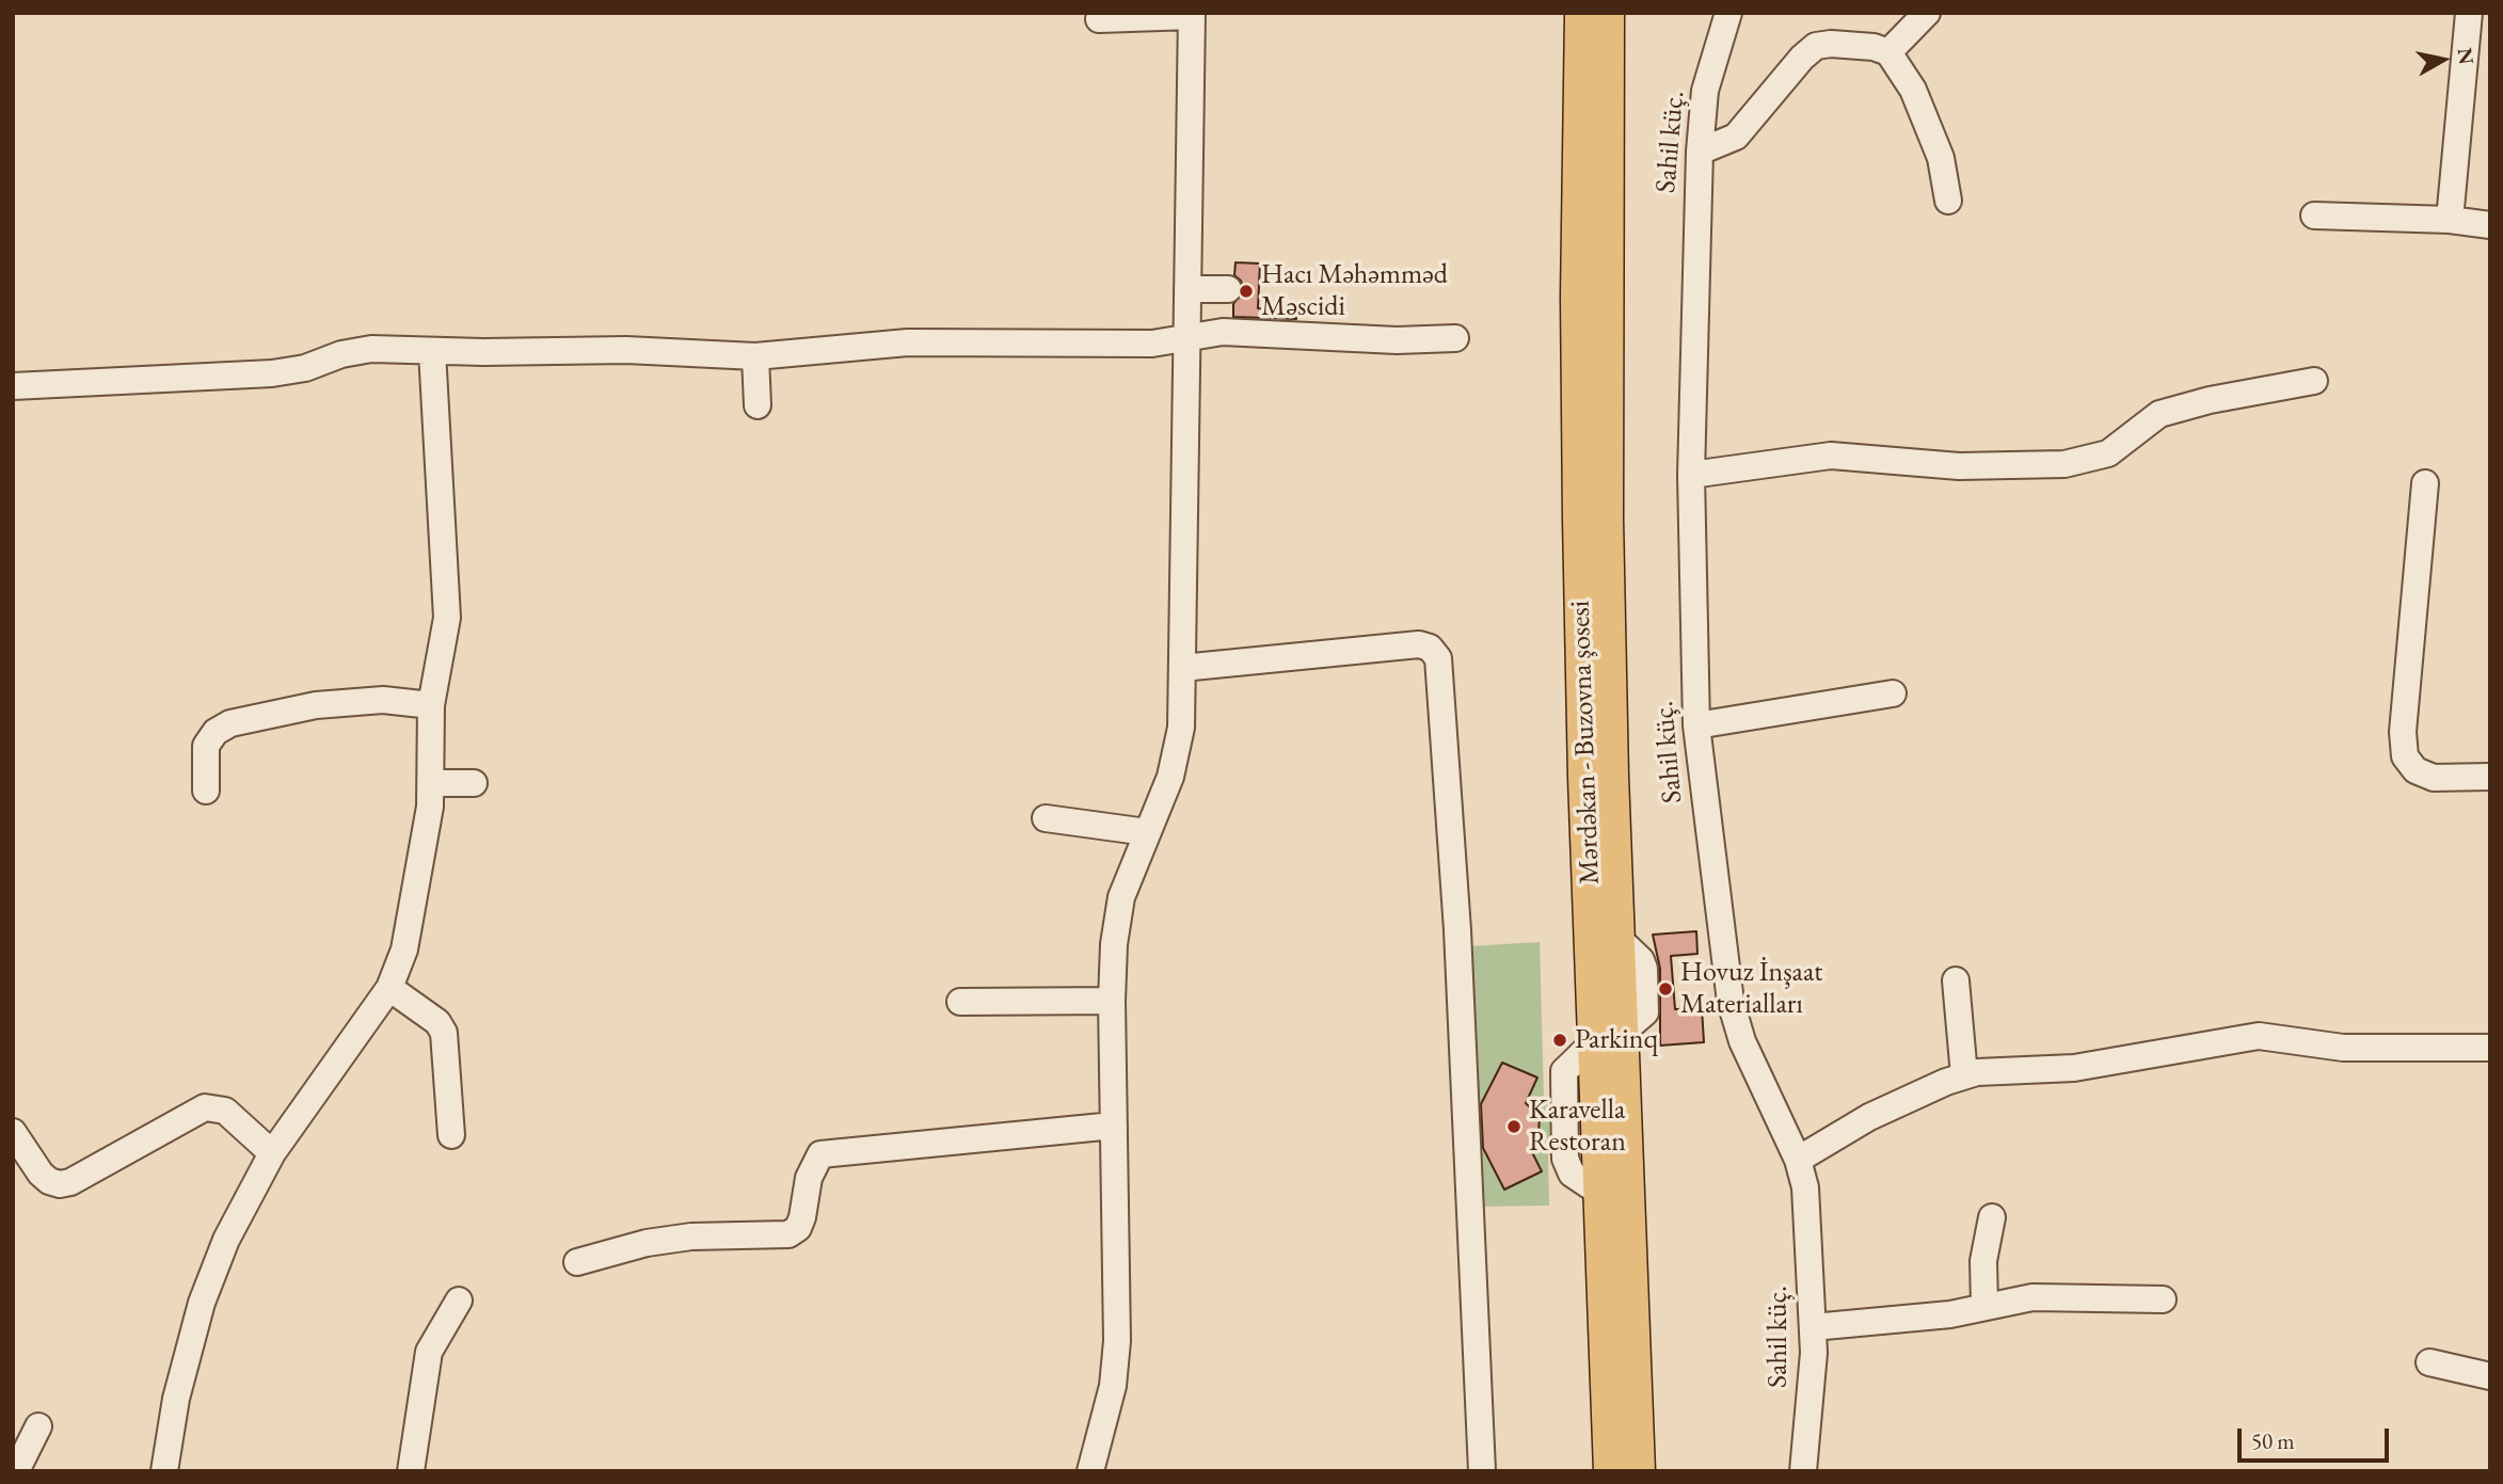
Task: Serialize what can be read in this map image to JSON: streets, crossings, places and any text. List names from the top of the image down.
{
  "streets": {
    "main road": ["Mərdəkan - Buzovna şosesi"],
    "street": ["Sahil küç."]
  },
  "places": [
    "Hacı Məhəmməd Məscidi",
    "Hovuz İnşaat Materialları",
    "Parkinq",
    "Karavella Restoran"
  ],
  "scale_bar": "50 m",
  "north": "right"
}
